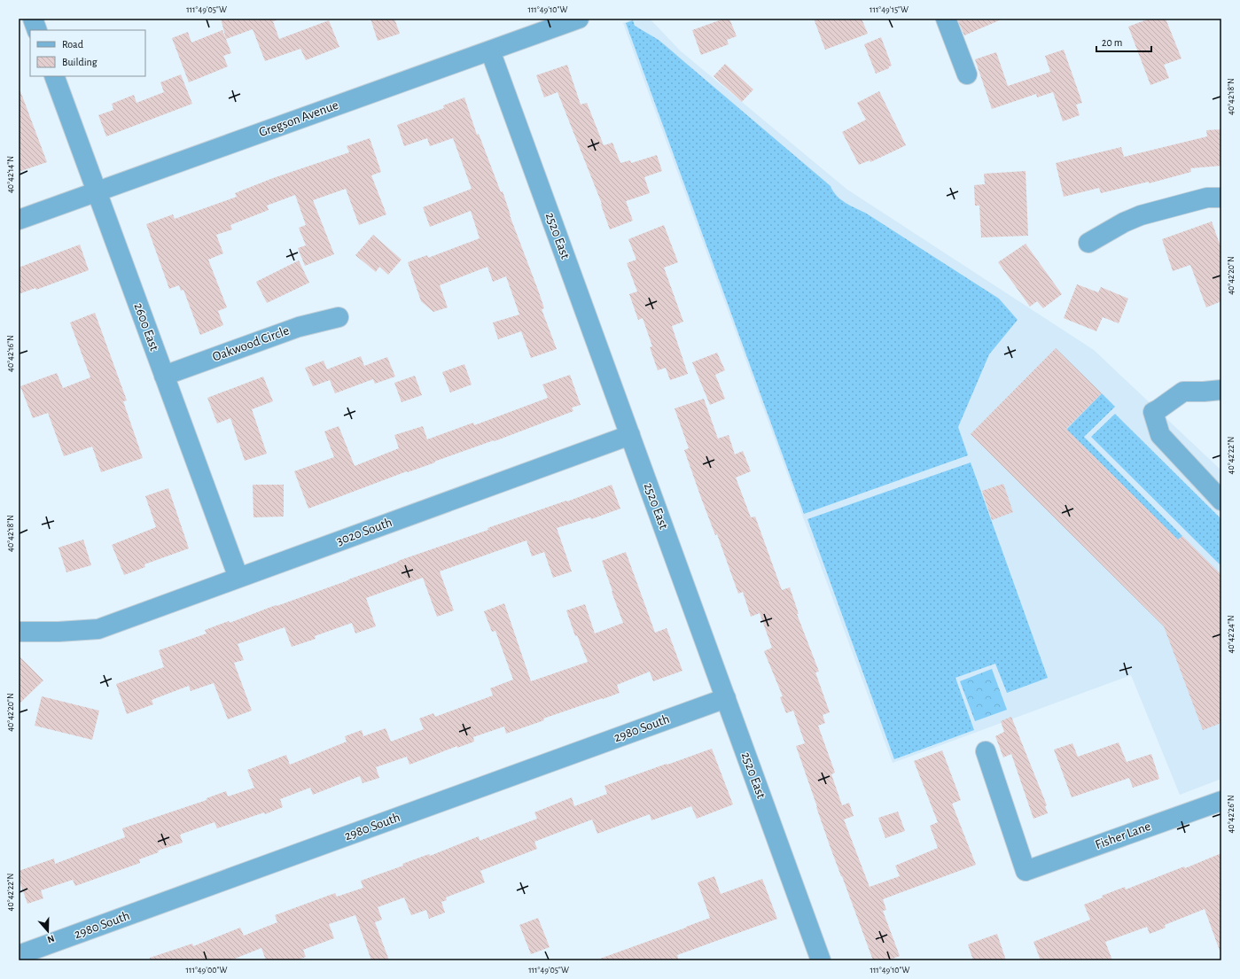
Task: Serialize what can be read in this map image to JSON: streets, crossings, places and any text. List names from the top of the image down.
{
  "streets": {
    "street": [
      "Gregson Avenue",
      "2520 East",
      "2600 East",
      "Oakwood Circle",
      "3020 South",
      "2980 South",
      "Fisher Lane"
    ]
  },
  "crossings": [
    ["Gregson Avenue", "2520 East"],
    ["Gregson Avenue", "2600 East"],
    ["2520 East", "3020 South"],
    ["2520 East", "2980 South"],
    ["2600 East", "Oakwood Circle"],
    ["2600 East", "3020 South"]
  ],
  "legend": ["Road", "Building"],
  "scale_bar": "20 m",
  "north": "bottom",
  "coordinates": [
    "111°49'05\"W",
    "111°49'10\"W",
    "111°49'15\"W",
    "40°42'18\"N",
    "40°42'14\"N",
    "40°42'20\"N",
    "40°42'16\"N",
    "40°42'22\"N",
    "40°42'24\"N",
    "40°42'26\"N",
    "111°49'00\"W"
  ]
}
